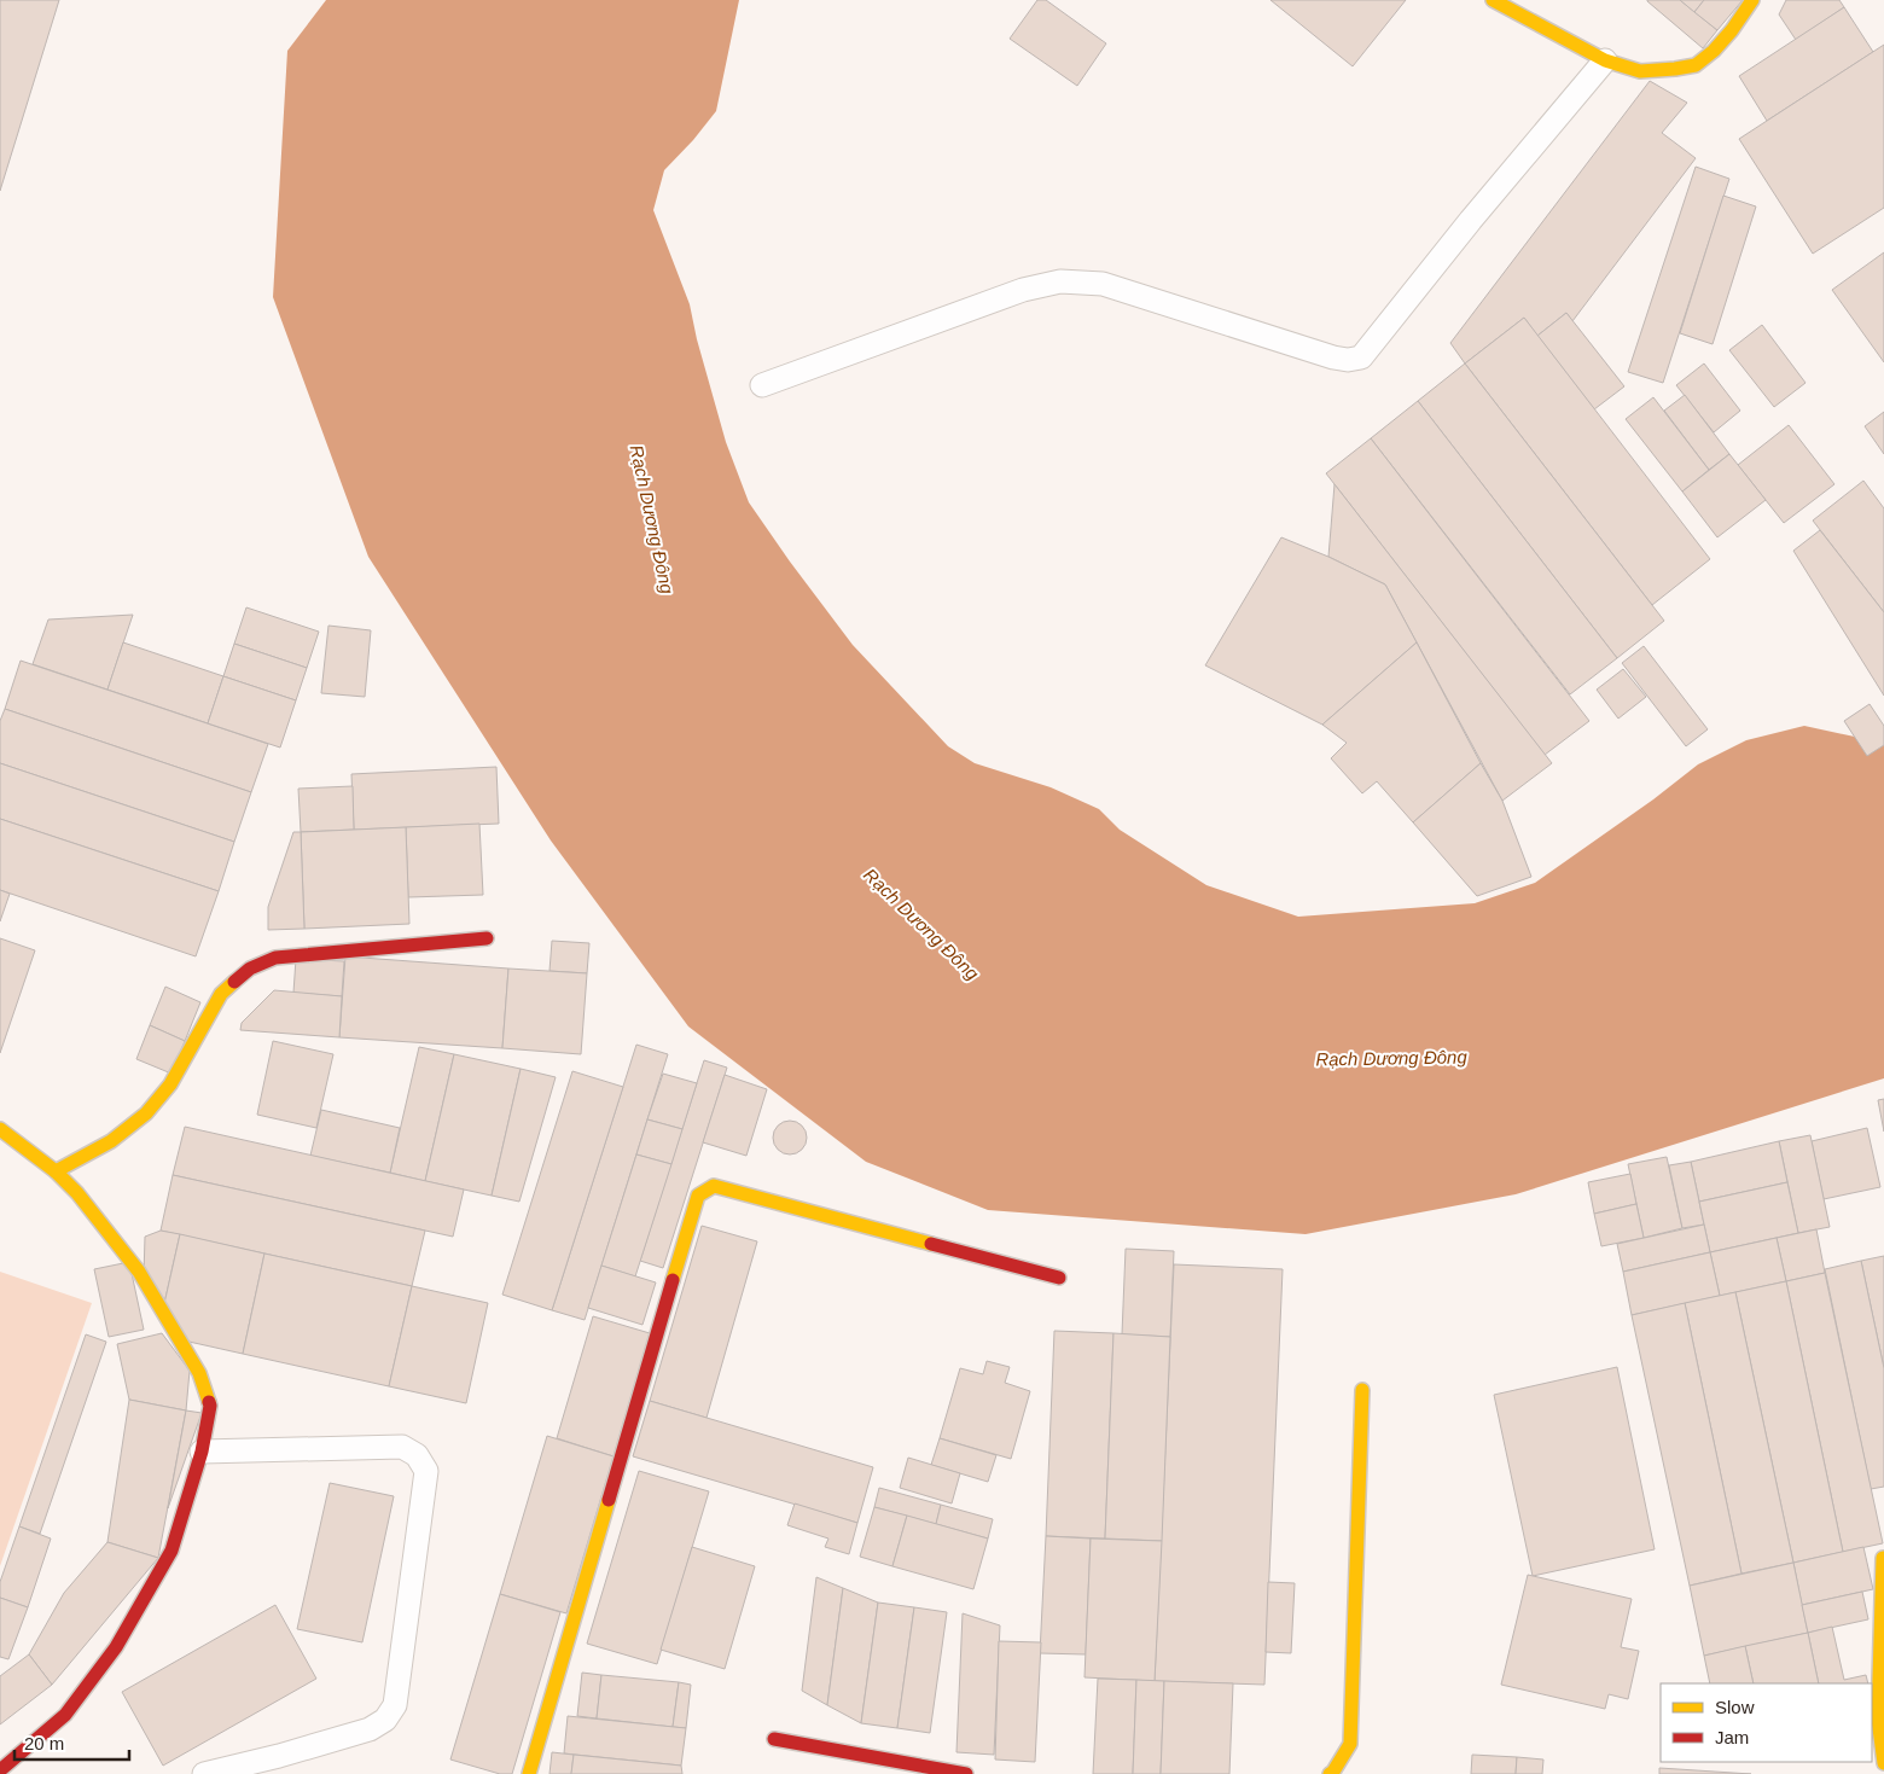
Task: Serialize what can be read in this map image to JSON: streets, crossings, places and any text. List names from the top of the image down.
{
  "water": ["Rạch Dương Đông"],
  "legend": ["Slow", "Jam"],
  "scale_bar": "20 m"
}
